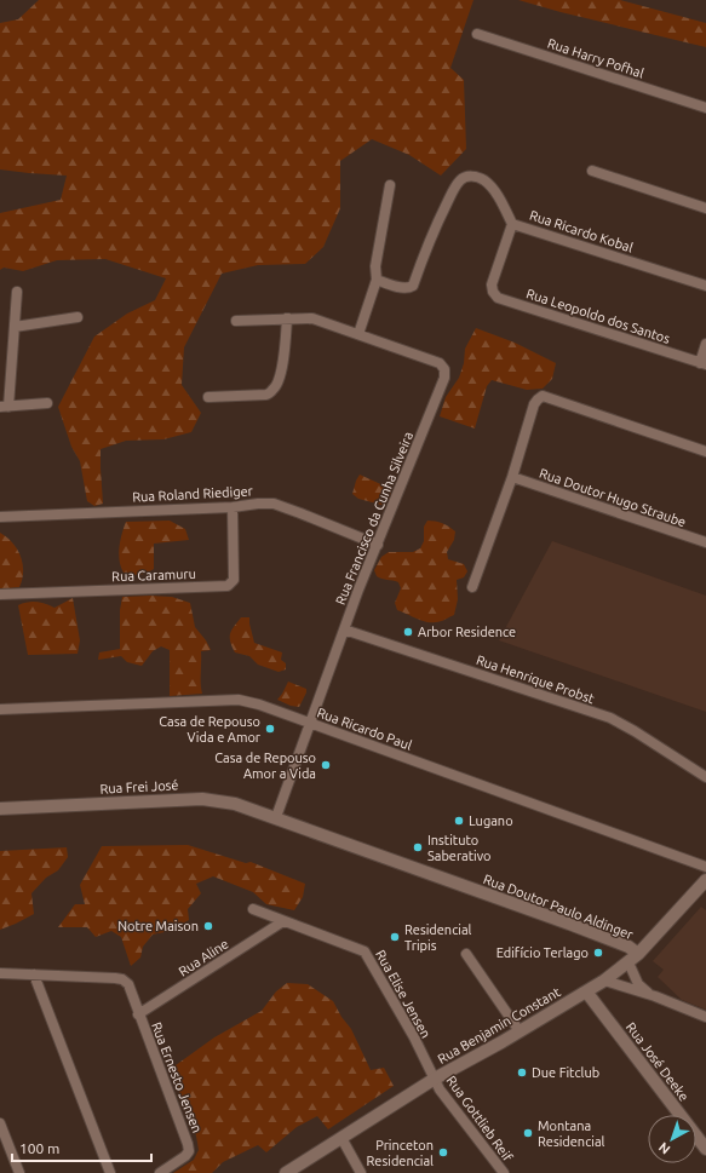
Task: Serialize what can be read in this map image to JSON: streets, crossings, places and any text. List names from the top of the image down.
{
  "streets": {
    "street": [
      "Rua Harry Pofhal",
      "Rua Ricardo Kobal",
      "Rua Leopoldo dos Santos",
      "Rua Roland Riediger",
      "Rua Doutor Hugo Straube",
      "Rua Francisco da Cunha Silveira",
      "Rua Caramuru",
      "Rua Henrique Probst",
      "Rua Ricardo Paul",
      "Rua Frei José",
      "Rua Doutor Paulo Aldinger",
      "Rua Aline",
      "Rua Elise Jensen",
      "Rua Benjamin Constant",
      "Rua José Deeke",
      "Rua Ernesto Jensen",
      "Rua Gottlieb Reif"
    ]
  },
  "crossings": [
    ["Rua Ricardo Kobal", "Rua Leopoldo dos Santos"],
    ["Rua Roland Riediger", "Rua Francisco da Cunha Silveira"],
    ["Rua Roland Riediger", "Rua Caramuru"],
    ["Rua Francisco da Cunha Silveira", "Rua Henrique Probst"],
    ["Rua Francisco da Cunha Silveira", "Rua Ricardo Paul"],
    ["Rua Francisco da Cunha Silveira", "Rua Frei José"],
    ["Rua Francisco da Cunha Silveira", "Rua Doutor Paulo Aldinger"],
    ["Rua Frei José", "Rua Doutor Paulo Aldinger"],
    ["Rua Doutor Paulo Aldinger", "Rua Benjamin Constant"],
    ["Rua Aline", "Rua Elise Jensen"],
    ["Rua Aline", "Rua Ernesto Jensen"],
    ["Rua Elise Jensen", "Rua Benjamin Constant"],
    ["Rua Elise Jensen", "Rua Gottlieb Reif"],
    ["Rua Benjamin Constant", "Rua José Deeke"],
    ["Rua Benjamin Constant", "Rua Gottlieb Reif"]
  ],
  "places": [
    "Arbor Residence",
    "Casa de Repouso Vida e Amor",
    "Casa de Repouso Amor a Vida",
    "Lugano",
    "Instituto Saberativo",
    "Notre Maison",
    "Residencial Tripis",
    "Edifício Terlago",
    "Due Fitclub",
    "Montana Residencial",
    "Princeton Residencial"
  ],
  "scale_bar": "100 m",
  "north": "bottom left"
}
